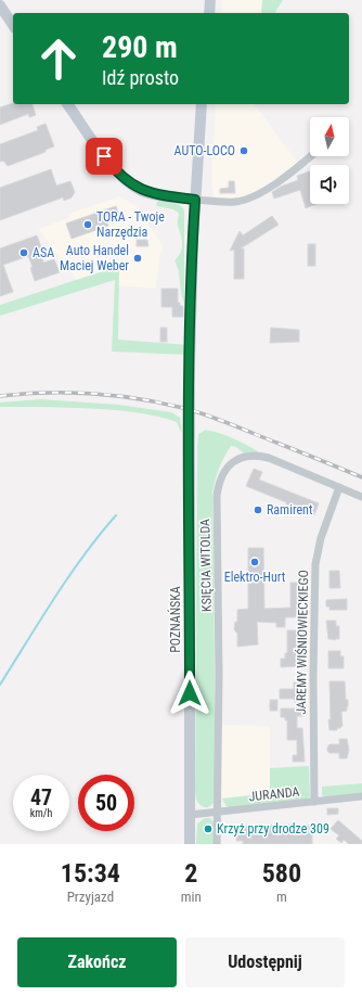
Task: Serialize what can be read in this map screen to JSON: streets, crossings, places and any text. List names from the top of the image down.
{
  "streets": {
    "main road": ["POZNAŃSKA"],
    "street": ["KSIĘCIA WITOLDA", "JAREMY WIŚNIOWIECKIEGO", "JURANDA"]
  },
  "crossings": [
    ["KSIĘCIA WITOLDA", "JAREMY WIŚNIOWIECKIEGO"],
    ["KSIĘCIA WITOLDA", "JURANDA"],
    ["POZNAŃSKA", "JURANDA"],
    ["JAREMY WIŚNIOWIECKIEGO", "JURANDA"]
  ],
  "places": [
    "AUTO-LOCO",
    "TORA - Twoje Narzędzia",
    "ASA",
    "Auto Handel Maciej Weber",
    "Ramirent",
    "Elektro-Hurt",
    "Krzyż przy drodze 309"
  ],
  "north": "top",
  "page": {
    "turn": ["290 m", "Idź prosto"],
    "speed": "47 km/h",
    "limit": "50",
    "eta": [
      "15:34",
      "Przyjazd",
      "2",
      "min",
      "580",
      "m"
    ],
    "buttons": ["Zakończ", "Udostępnij"]
  }
}
